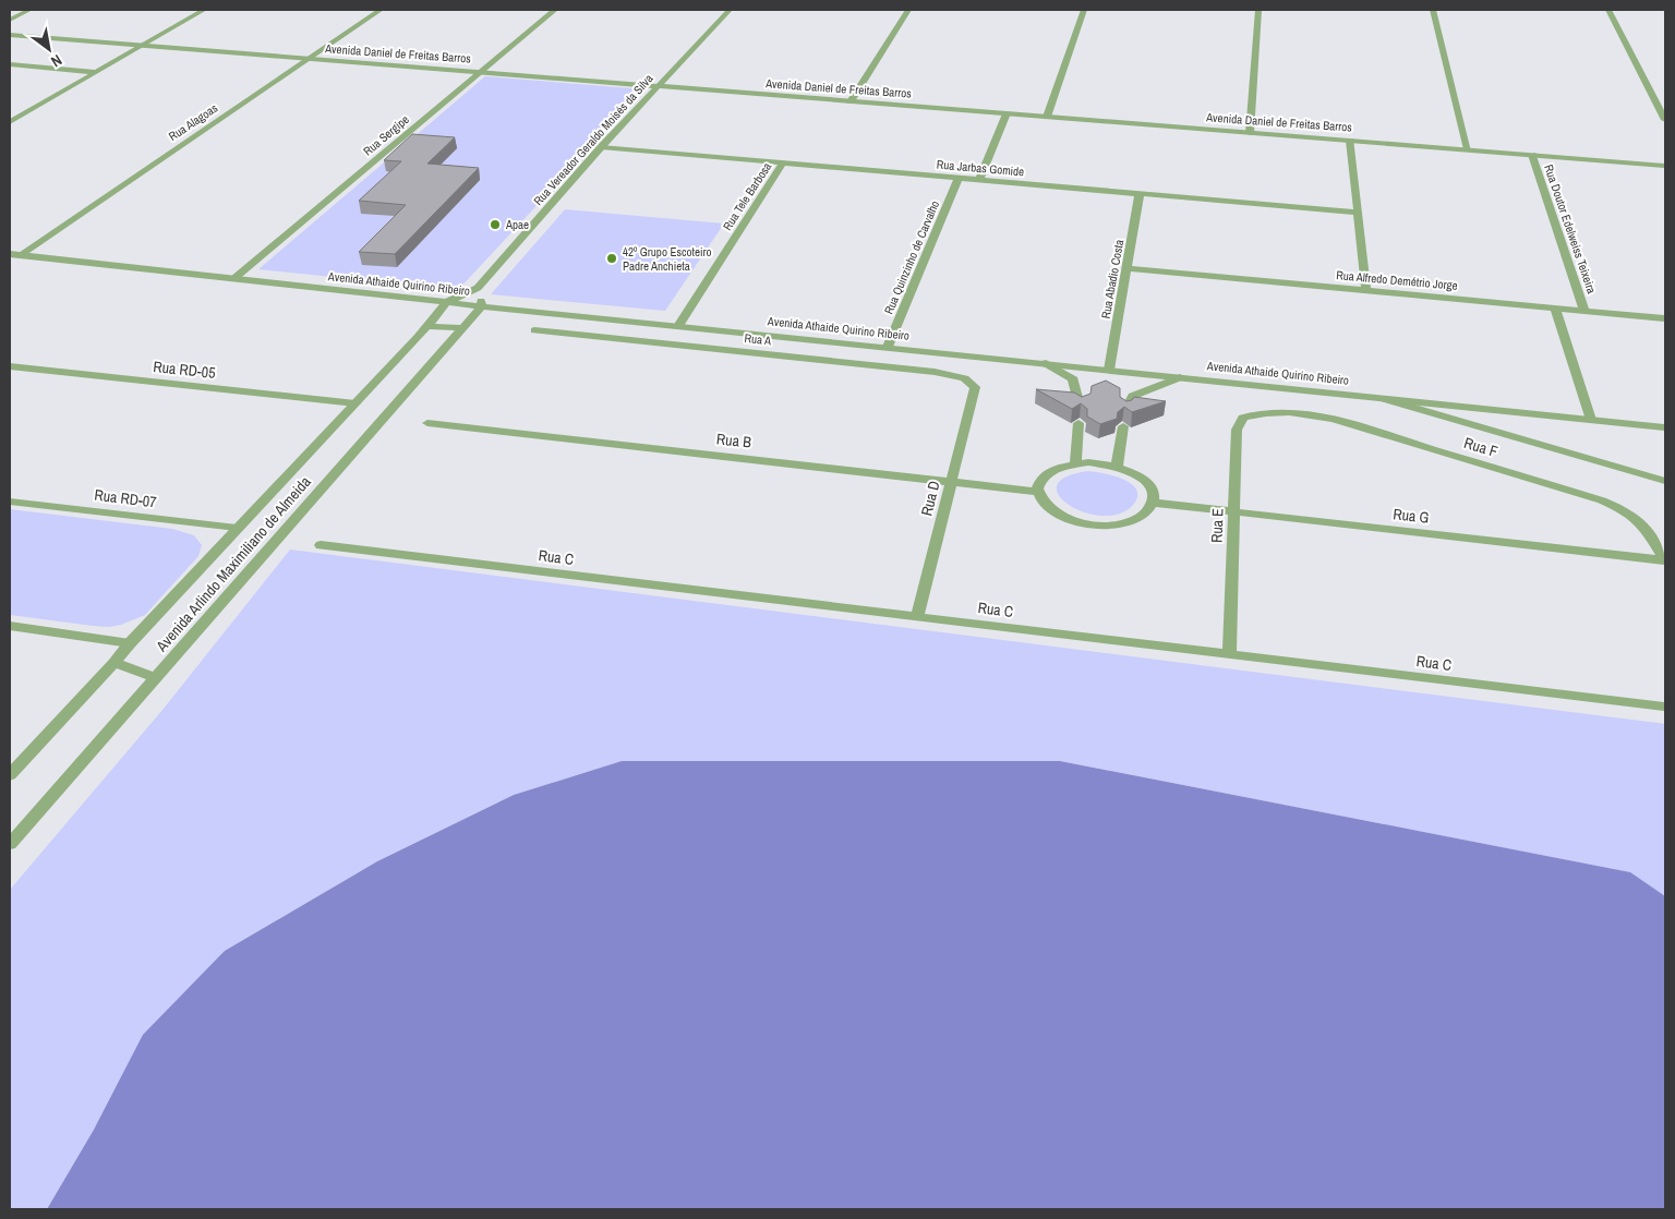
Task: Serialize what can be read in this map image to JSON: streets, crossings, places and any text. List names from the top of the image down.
{
  "streets": {
    "street": [
      "Avenida Daniel de Freitas Barros",
      "Rua Alagoas",
      "Rua Sergipe",
      "Rua Vereador Geraldo Moisés da Silva",
      "Rua Jarbas Gomide",
      "Rua Tele Barbosa",
      "Rua Doutor Edelweiss Teixeira",
      "Rua Quinzinho de Carvalho",
      "Rua Abadio Costa",
      "Rua Alfredo Demétrio Jorge",
      "Avenida Athaide Quirino Ribeiro",
      "Rua A",
      "Rua RD-05",
      "Rua B",
      "Rua F",
      "Rua RD-07",
      "Rua D",
      "Rua G",
      "Rua E",
      "Rua C",
      "Avenida Arlindo Maximiliano de Almeida"
    ]
  },
  "crossings": [
    ["Avenida Daniel de Freitas Barros", "Rua Alagoas"],
    ["Avenida Daniel de Freitas Barros", "Rua Sergipe"],
    ["Avenida Daniel de Freitas Barros", "Rua Vereador Geraldo Moisés da Silva"],
    ["Avenida Daniel de Freitas Barros", "Rua Doutor Edelweiss Teixeira"],
    ["Rua Alagoas", "Avenida Athaide Quirino Ribeiro"],
    ["Rua Sergipe", "Avenida Athaide Quirino Ribeiro"],
    ["Rua Vereador Geraldo Moisés da Silva", "Rua Jarbas Gomide"],
    ["Rua Vereador Geraldo Moisés da Silva", "Avenida Athaide Quirino Ribeiro"],
    ["Rua Vereador Geraldo Moisés da Silva", "Avenida Arlindo Maximiliano de Almeida"],
    ["Rua Jarbas Gomide", "Rua Tele Barbosa"],
    ["Rua Jarbas Gomide", "Rua Quinzinho de Carvalho"],
    ["Rua Jarbas Gomide", "Rua Abadio Costa"],
    ["Rua Tele Barbosa", "Avenida Athaide Quirino Ribeiro"],
    ["Rua Doutor Edelweiss Teixeira", "Rua Alfredo Demétrio Jorge"],
    ["Rua Quinzinho de Carvalho", "Avenida Athaide Quirino Ribeiro"],
    ["Rua Abadio Costa", "Rua Alfredo Demétrio Jorge"],
    ["Rua Abadio Costa", "Avenida Athaide Quirino Ribeiro"],
    ["Avenida Athaide Quirino Ribeiro", "Avenida Arlindo Maximiliano de Almeida"],
    ["Rua A", "Rua D"],
    ["Rua RD-05", "Avenida Arlindo Maximiliano de Almeida"],
    ["Rua B", "Rua D"],
    ["Rua F", "Rua G"],
    ["Rua F", "Rua E"],
    ["Rua RD-07", "Avenida Arlindo Maximiliano de Almeida"],
    ["Rua D", "Rua C"],
    ["Rua G", "Rua E"],
    ["Rua E", "Rua C"]
  ],
  "places": ["Apae", "42º Grupo Escoteiro Padre Anchieta"],
  "north": "bottom right"
}
